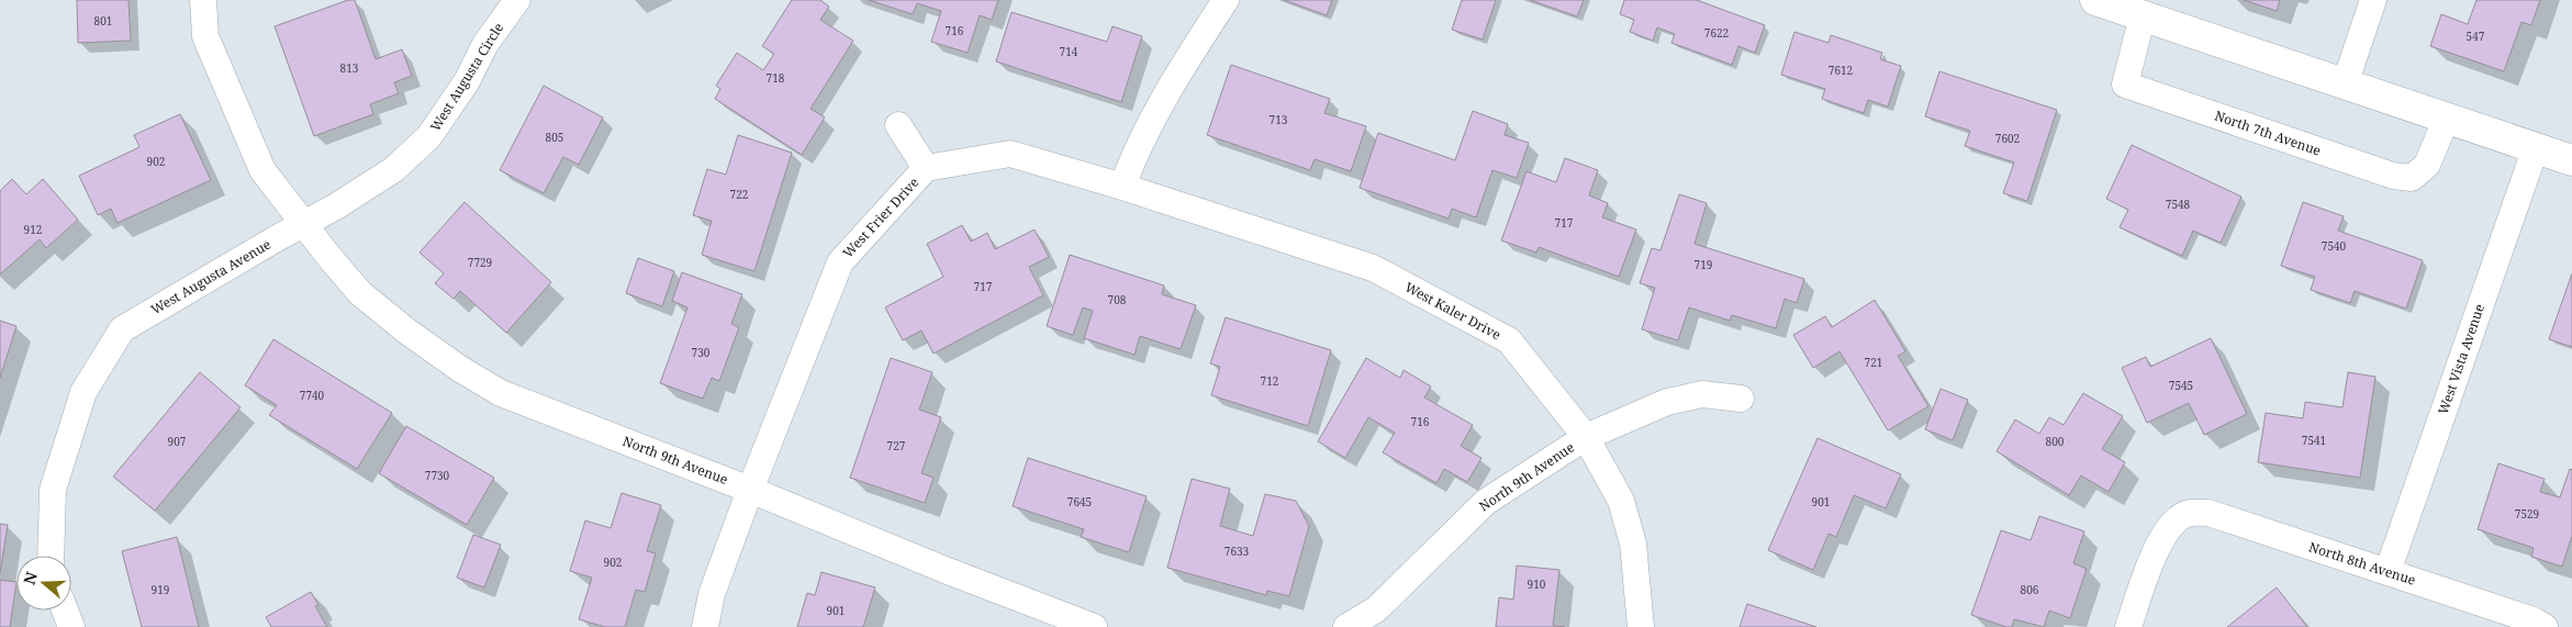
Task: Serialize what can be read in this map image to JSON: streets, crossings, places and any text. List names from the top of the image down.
{
  "streets": {
    "street": [
      "West Augusta Circle",
      "North 7th Avenue",
      "West Frier Drive",
      "West Augusta Avenue",
      "West Kaler Drive",
      "West Vista Avenue",
      "North 9th Avenue",
      "North 8th Avenue"
    ]
  },
  "crossings": [
    ["West Augusta Circle", "West Augusta Avenue"],
    ["West Augusta Circle", "North 9th Avenue"],
    ["West Frier Drive", "West Kaler Drive"],
    ["West Frier Drive", "North 9th Avenue"],
    ["West Augusta Avenue", "North 9th Avenue"],
    ["West Kaler Drive", "North 9th Avenue"],
    ["West Vista Avenue", "North 8th Avenue"]
  ],
  "house_numbers": [
    "801",
    "716",
    "7622",
    "547",
    "714",
    "813",
    "7612",
    "718",
    "713",
    "805",
    "7602",
    "902",
    "722",
    "7548",
    "717",
    "912",
    "7540",
    "7729",
    "719",
    "717",
    "708",
    "730",
    "721",
    "712",
    "7545",
    "7740",
    "716",
    "7541",
    "907",
    "800",
    "727",
    "7730",
    "7645",
    "901",
    "7529",
    "7633",
    "902",
    "910",
    "919",
    "806",
    "901"
  ],
  "north": "left"
}
